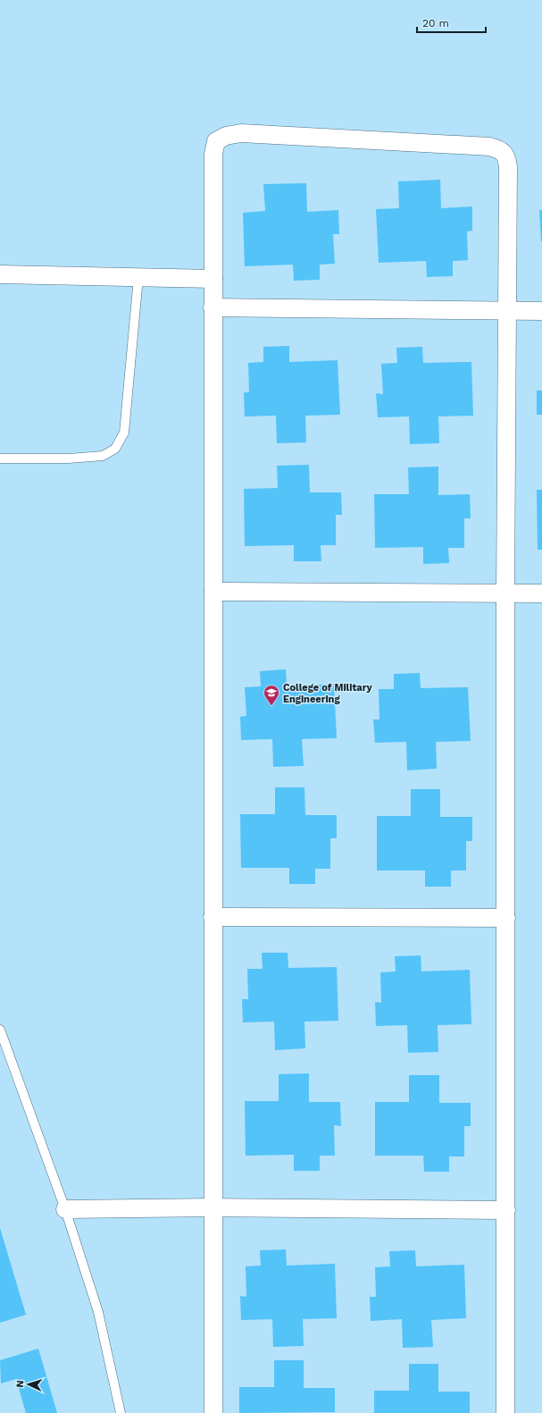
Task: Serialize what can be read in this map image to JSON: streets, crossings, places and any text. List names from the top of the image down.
{
  "places": {
    "school or university": ["College of Military Engineering"]
  },
  "scale_bar": "20 m",
  "north": "left"
}
